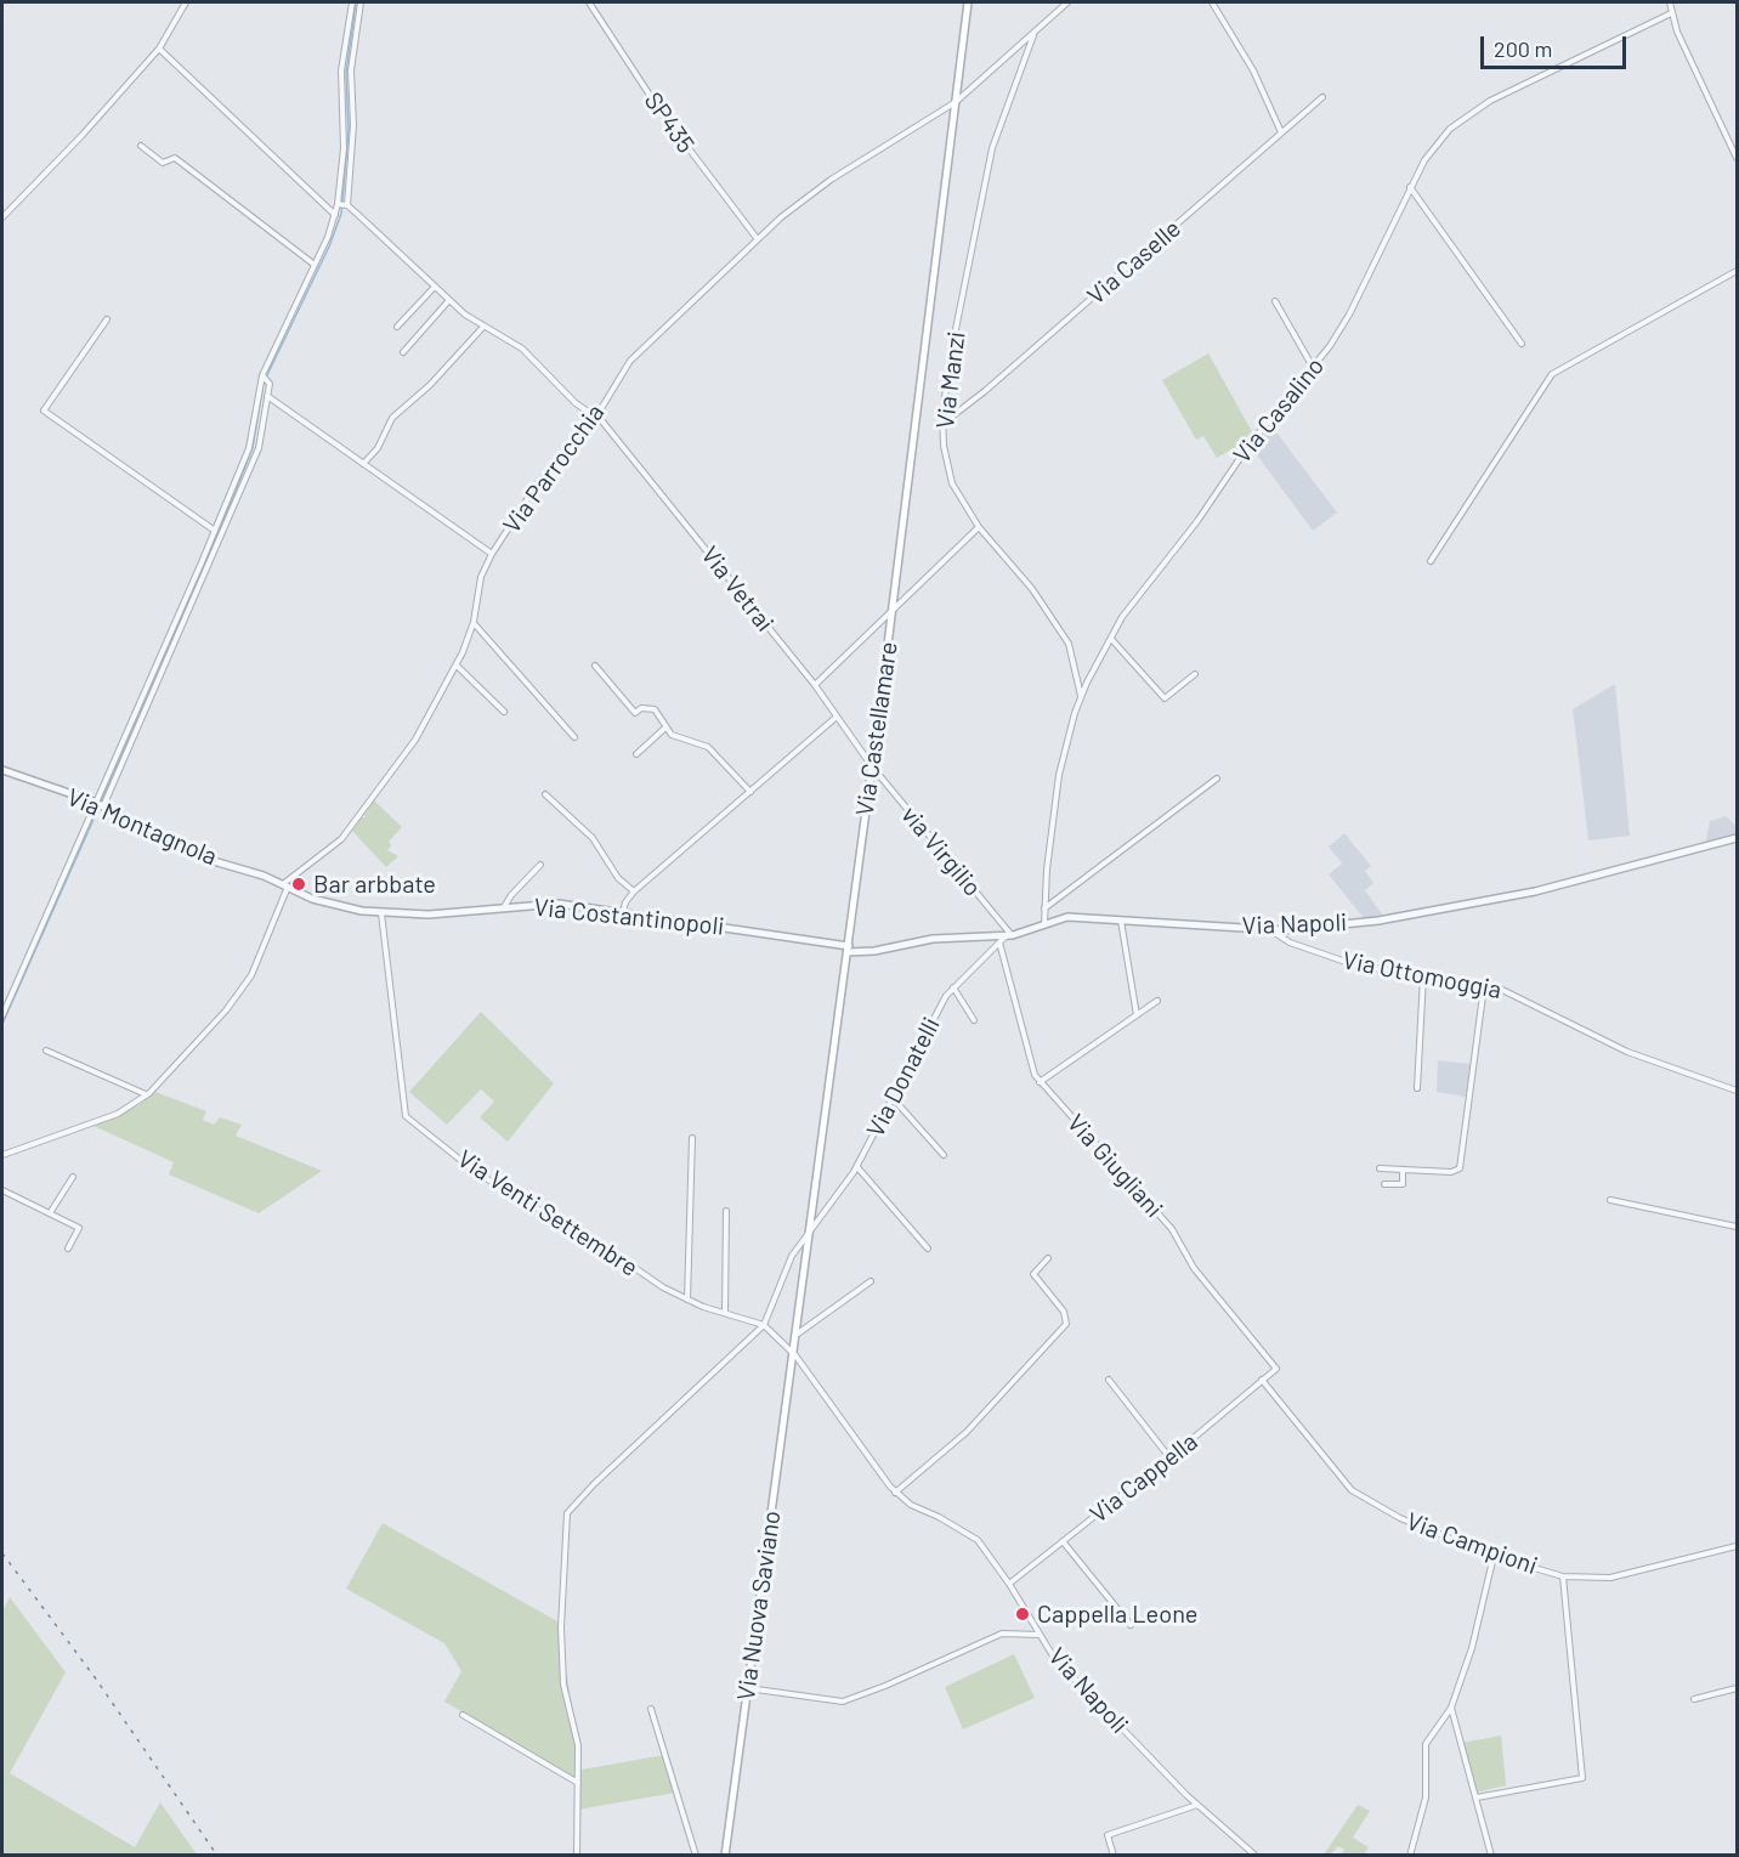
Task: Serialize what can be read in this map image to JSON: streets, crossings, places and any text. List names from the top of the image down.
{
  "streets": {
    "main road": ["Via Castellamare", "Via Nuova Saviano"],
    "street": [
      "SP435",
      "Via Caselle",
      "Via Manzi",
      "Via Casalino",
      "Via Parrocchia",
      "Via Vetrai",
      "Via Montagnola",
      "via Virgilio",
      "Via Costantinopoli",
      "Via Napoli",
      "Via Ottomoggia",
      "Via Donatelli",
      "Via Giugliani",
      "Via Venti Settembre",
      "Via Cappella",
      "Via Campioni"
    ]
  },
  "crossings": [
    ["SP435", "Via Parrocchia"],
    ["Via Caselle", "Via Manzi"],
    ["Via Manzi", "Via Casalino"],
    ["Via Manzi", "Via Parrocchia"],
    ["Via Casalino", "Via Napoli"],
    ["Via Parrocchia", "Via Vetrai"],
    ["Via Parrocchia", "Via Castellamare"],
    ["Via Parrocchia", "Via Montagnola"],
    ["Via Parrocchia", "Via Costantinopoli"],
    ["Via Vetrai", "Via Castellamare"],
    ["Via Vetrai", "via Virgilio"],
    ["Via Castellamare", "via Virgilio"],
    ["Via Castellamare", "Via Costantinopoli"],
    ["Via Castellamare", "Via Napoli"],
    ["Via Castellamare", "Via Donatelli"],
    ["Via Castellamare", "Via Venti Settembre"],
    ["Via Castellamare", "Via Nuova Saviano"],
    ["Via Montagnola", "Via Costantinopoli"],
    ["via Virgilio", "Via Napoli"],
    ["via Virgilio", "Via Donatelli"],
    ["via Virgilio", "Via Giugliani"],
    ["Via Costantinopoli", "Via Napoli"],
    ["Via Costantinopoli", "Via Venti Settembre"],
    ["Via Napoli", "Via Ottomoggia"],
    ["Via Napoli", "Via Donatelli"],
    ["Via Napoli", "Via Giugliani"],
    ["Via Napoli", "Via Venti Settembre"],
    ["Via Napoli", "Via Cappella"],
    ["Via Napoli", "Via Nuova Saviano"],
    ["Via Donatelli", "Via Giugliani"],
    ["Via Donatelli", "Via Venti Settembre"],
    ["Via Giugliani", "Via Cappella"],
    ["Via Venti Settembre", "Via Nuova Saviano"],
    ["Via Cappella", "Via Campioni"]
  ],
  "places": ["Bar arbbate", "Cappella Leone"],
  "scale_bar": "200 m"
}
